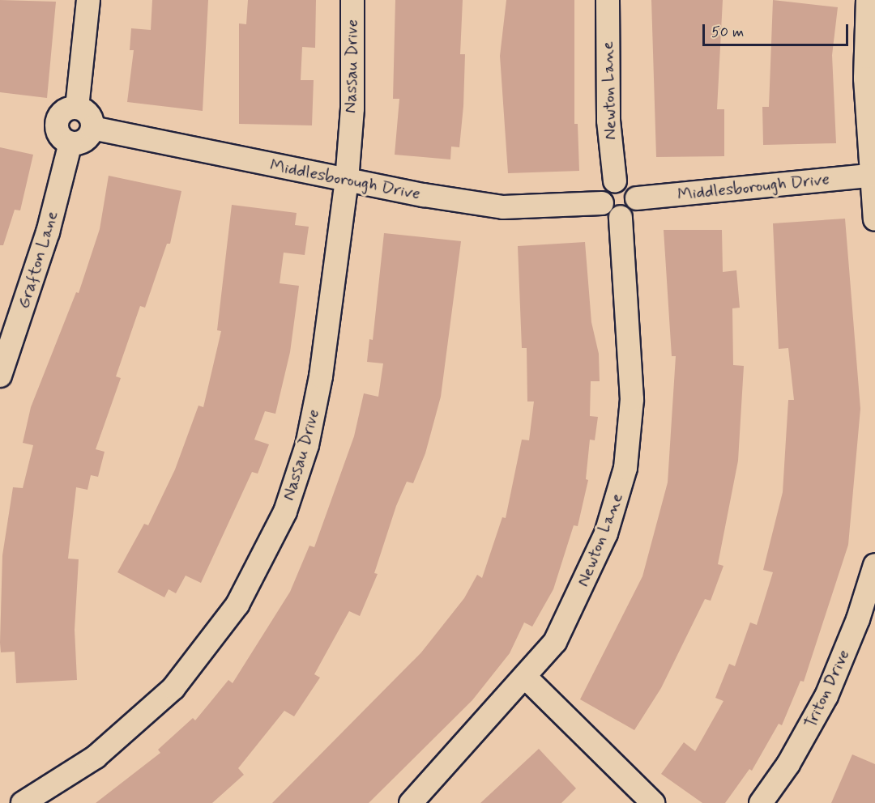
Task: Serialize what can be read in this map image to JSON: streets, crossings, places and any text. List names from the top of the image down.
{
  "streets": {
    "street": [
      "Nassau Drive",
      "Newton Lane",
      "Middlesborough Drive",
      "Grafton Lane",
      "Triton Drive"
    ]
  },
  "crossings": [
    ["Nassau Drive", "Middlesborough Drive"],
    ["Newton Lane", "Middlesborough Drive"],
    ["Middlesborough Drive", "Grafton Lane"]
  ],
  "scale_bar": "50 m"
}
